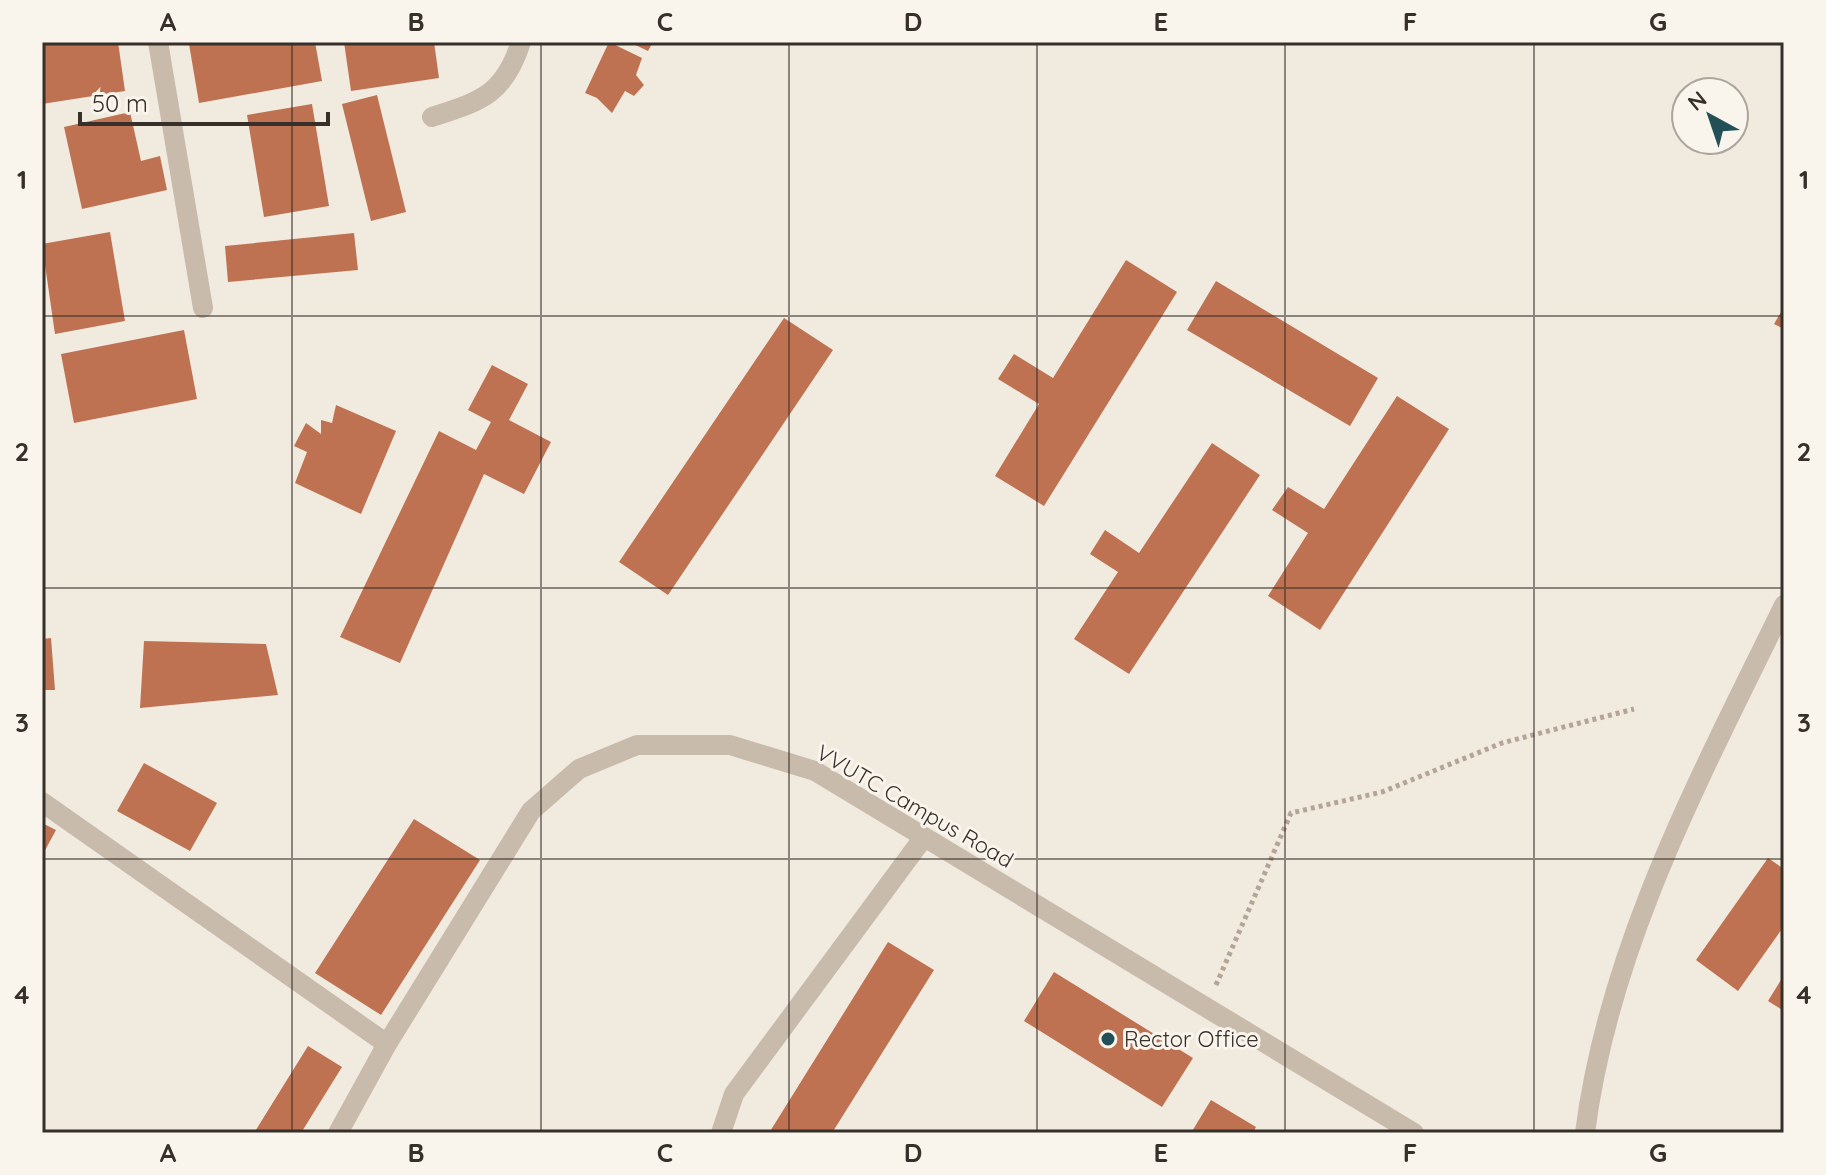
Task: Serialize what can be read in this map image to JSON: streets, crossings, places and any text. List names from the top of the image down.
{
  "streets": {
    "street": ["VVUTC Campus Road"]
  },
  "places": ["Rector Office"],
  "scale_bar": "50 m",
  "north": "top left",
  "grid": {
    "columns": [
      "A",
      "B",
      "C",
      "D",
      "E",
      "F",
      "G"
    ],
    "rows": [
      "1",
      "2",
      "3",
      "4"
    ]
  }
}
